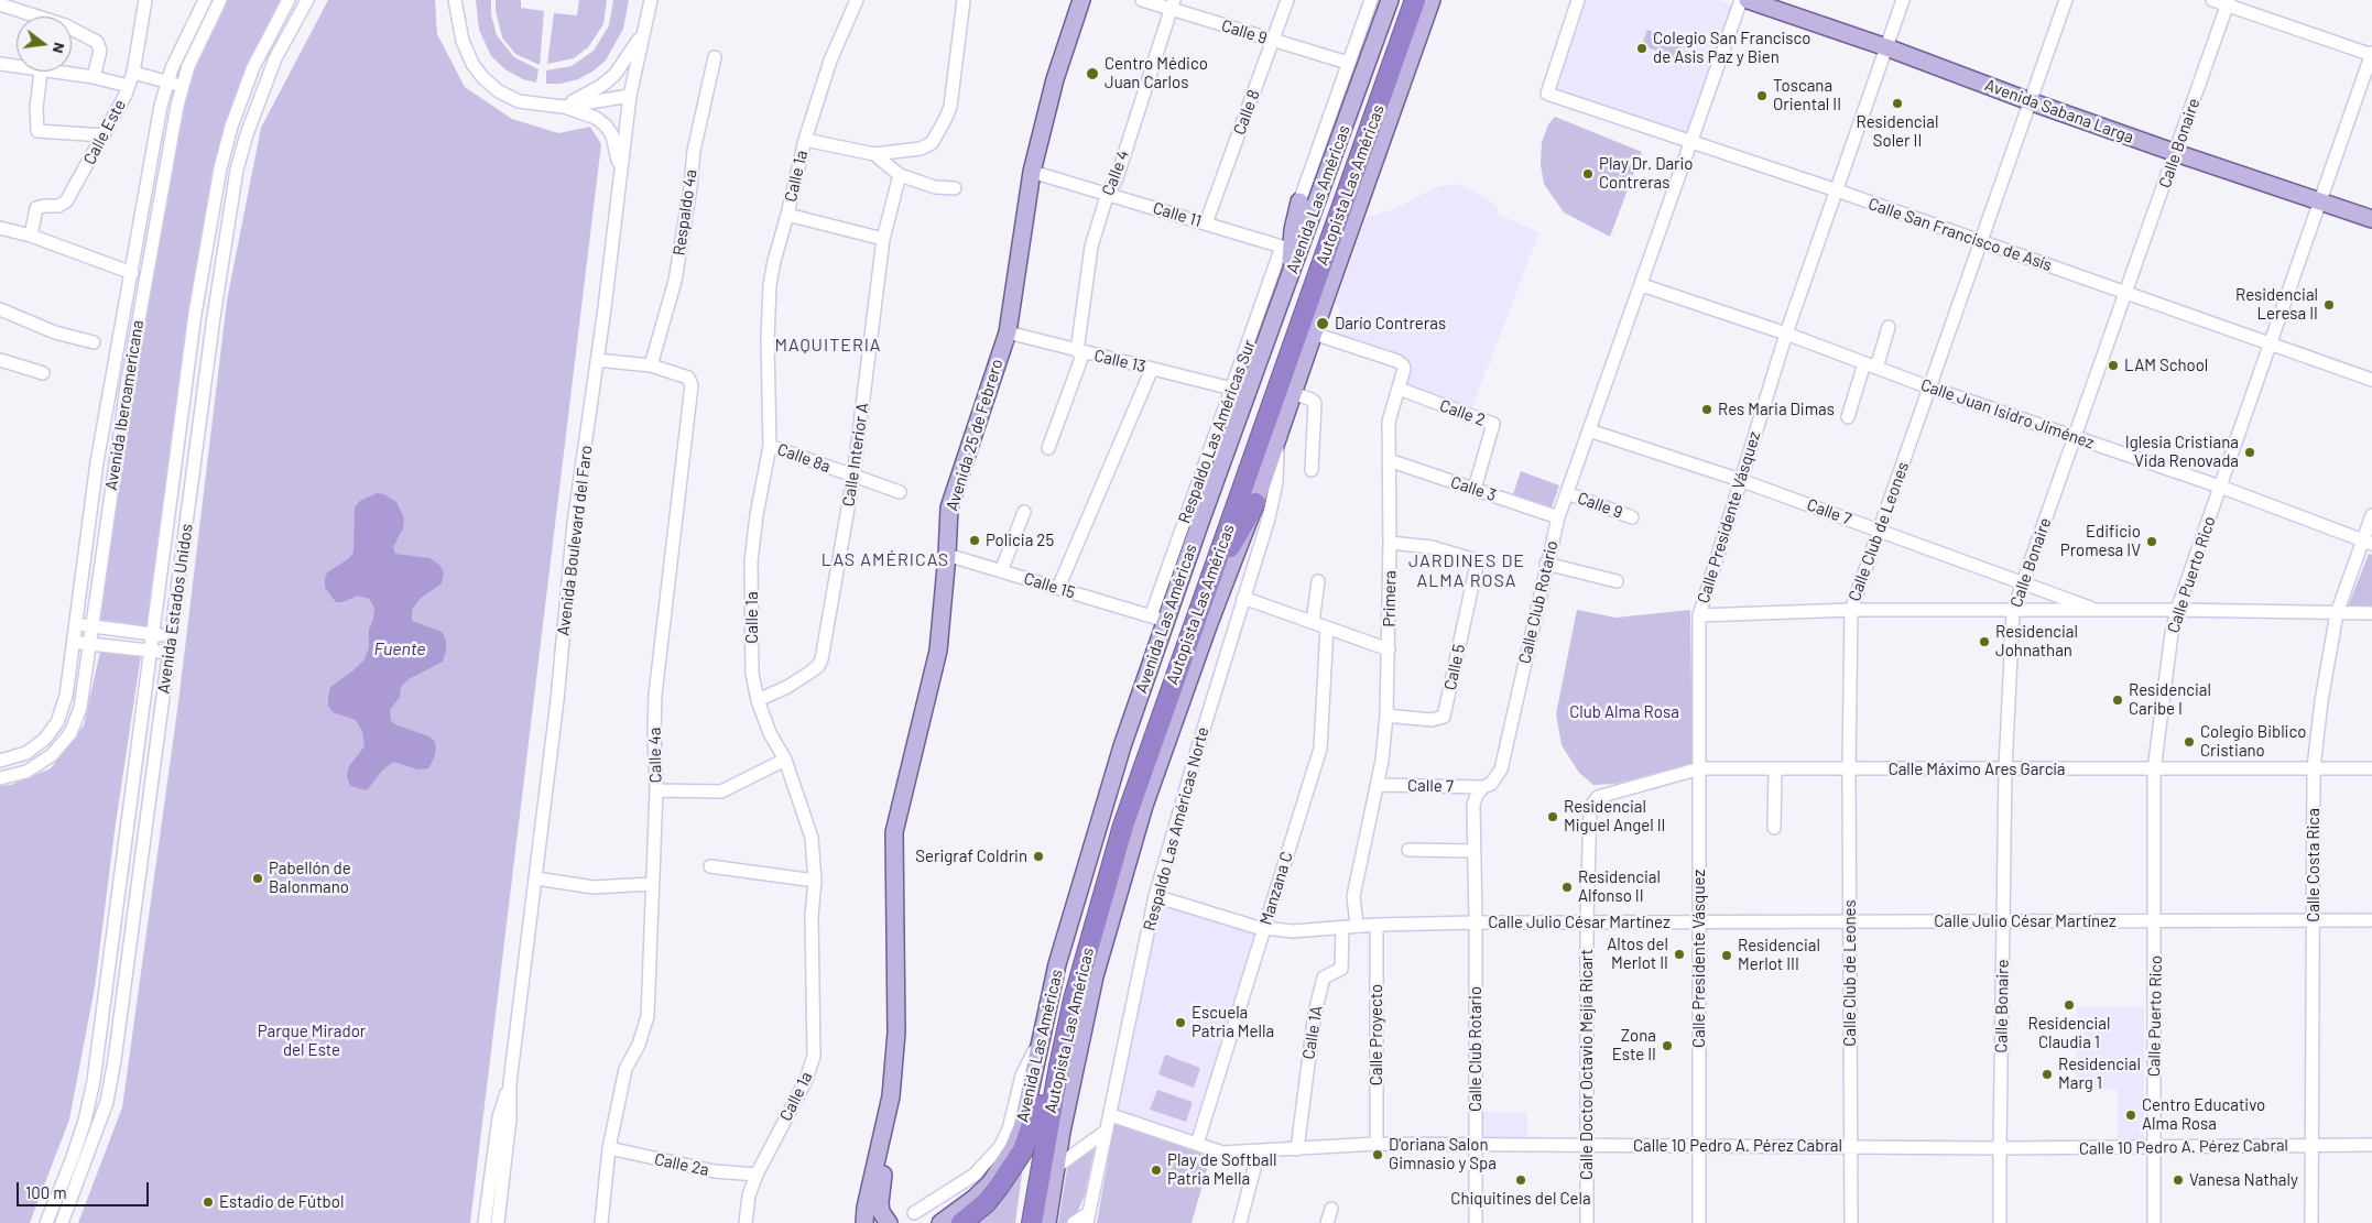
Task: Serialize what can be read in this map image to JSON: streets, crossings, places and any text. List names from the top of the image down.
{
  "streets": {
    "highway": ["Autopista Las Américas"],
    "main road": ["Avenida Sabana Larga", "Avenida Las Américas", "Avenida 25 de Febrero"],
    "street": [
      "Calle 9",
      "Calle 8",
      "Calle Este",
      "Calle Bonaire",
      "Calle 4",
      "Calle 1a",
      "Respaldo 4a",
      "Calle 11",
      "Calle San Francisco de Asís",
      "Calle 13",
      "Avenida Iberoamericana",
      "Calle 2",
      "Calle Juan Isidro Jiménez",
      "Respaldo Las Américas Sur",
      "Calle Interior A",
      "Calle 8a",
      "Calle 3",
      "Calle 7",
      "Calle Presidente Vásquez",
      "Calle Club de Leones",
      "Avenida Boulevard del Faro",
      "Calle Puerto Rico",
      "Calle 15",
      "Primera",
      "Calle Club Rotario",
      "Avenida Estados Unidos",
      "Calle 5",
      "Calle 4a",
      "Calle Máximo Ares García",
      "Respaldo Las Américas Norte",
      "Calle Costa Rica",
      "Manzana C",
      "Calle Julio César Martínez",
      "Calle 1A",
      "Calle Proyecto",
      "Calle Doctor Octavio Mejía Ricart",
      "Calle 10 Pedro A. Pérez Cabral",
      "Calle 2a"
    ]
  },
  "crossings": [
    ["Calle 9", "Calle 8"],
    ["Calle 9", "Calle 4"],
    ["Calle 9", "Calle Club Rotario"],
    ["Avenida Sabana Larga", "Calle Bonaire"],
    ["Avenida Sabana Larga", "Calle Presidente Vásquez"],
    ["Avenida Sabana Larga", "Calle Club de Leones"],
    ["Avenida Sabana Larga", "Calle Puerto Rico"],
    ["Calle 8", "Calle 11"],
    ["Calle Bonaire", "Calle San Francisco de Asís"],
    ["Calle Bonaire", "Calle Juan Isidro Jiménez"],
    ["Calle Bonaire", "Calle 7"],
    ["Calle Bonaire", "Calle Máximo Ares García"],
    ["Calle Bonaire", "Calle Julio César Martínez"],
    ["Calle Bonaire", "Calle 10 Pedro A. Pérez Cabral"],
    ["Calle 4", "Calle 11"],
    ["Calle 4", "Calle 13"],
    ["Calle 1a", "Calle Interior A"],
    ["Calle 1a", "Calle 8a"],
    ["Calle 1a", "Calle 2a"],
    ["Avenida Las Américas", "Respaldo Las Américas Sur"],
    ["Avenida Las Américas", "Calle 15"],
    ["Respaldo 4a", "Calle 4a"],
    ["Calle 11", "Respaldo Las Américas Sur"],
    ["Calle 11", "Avenida 25 de Febrero"],
    ["Calle San Francisco de Asís", "Calle Presidente Vásquez"],
    ["Calle San Francisco de Asís", "Calle Club de Leones"],
    ["Calle San Francisco de Asís", "Calle Puerto Rico"],
    ["Calle San Francisco de Asís", "Calle Club Rotario"],
    ["Calle 13", "Respaldo Las Américas Sur"],
    ["Calle 13", "Avenida 25 de Febrero"],
    ["Calle 2", "Calle 3"],
    ["Calle 2", "Primera"],
    ["Calle Juan Isidro Jiménez", "Calle Presidente Vásquez"],
    ["Calle Juan Isidro Jiménez", "Calle Club de Leones"],
    ["Calle Juan Isidro Jiménez", "Calle Puerto Rico"],
    ["Calle Juan Isidro Jiménez", "Calle Club Rotario"],
    ["Calle Juan Isidro Jiménez", "Calle Costa Rica"],
    ["Respaldo Las Américas Sur", "Calle 15"],
    ["Avenida 25 de Febrero", "Calle 15"],
    ["Calle Interior A", "Calle 8a"],
    ["Calle 3", "Primera"],
    ["Calle 3", "Calle Club Rotario"],
    ["Calle 7", "Calle Presidente Vásquez"],
    ["Calle 7", "Calle Club de Leones"],
    ["Calle 7", "Primera"],
    ["Calle 7", "Calle Club Rotario"],
    ["Calle Presidente Vásquez", "Calle Máximo Ares García"],
    ["Calle Presidente Vásquez", "Calle Julio César Martínez"],
    ["Calle Presidente Vásquez", "Calle 10 Pedro A. Pérez Cabral"],
    ["Calle Club de Leones", "Calle Máximo Ares García"],
    ["Calle Club de Leones", "Calle Julio César Martínez"],
    ["Calle Club de Leones", "Calle 10 Pedro A. Pérez Cabral"],
    ["Avenida Boulevard del Faro", "Calle 4a"],
    ["Calle Puerto Rico", "Calle Máximo Ares García"],
    ["Calle Puerto Rico", "Calle Julio César Martínez"],
    ["Calle Puerto Rico", "Calle 10 Pedro A. Pérez Cabral"],
    ["Primera", "Calle 5"],
    ["Primera", "Calle Julio César Martínez"],
    ["Calle Club Rotario", "Calle Julio César Martínez"],
    ["Calle Club Rotario", "Calle 10 Pedro A. Pérez Cabral"],
    ["Calle 4a", "Calle 2a"],
    ["Calle Máximo Ares García", "Calle Costa Rica"],
    ["Calle Máximo Ares García", "Calle Doctor Octavio Mejía Ricart"],
    ["Respaldo Las Américas Norte", "Calle Julio César Martínez"],
    ["Respaldo Las Américas Norte", "Calle 10 Pedro A. Pérez Cabral"],
    ["Calle Costa Rica", "Calle Julio César Martínez"],
    ["Calle Costa Rica", "Calle 10 Pedro A. Pérez Cabral"],
    ["Manzana C", "Calle Julio César Martínez"],
    ["Manzana C", "Calle 10 Pedro A. Pérez Cabral"],
    ["Calle Julio César Martínez", "Calle 1A"],
    ["Calle Julio César Martínez", "Calle Proyecto"],
    ["Calle Julio César Martínez", "Calle Doctor Octavio Mejía Ricart"],
    ["Calle 1A", "Calle 10 Pedro A. Pérez Cabral"],
    ["Calle Proyecto", "Calle 10 Pedro A. Pérez Cabral"],
    ["Calle Doctor Octavio Mejía Ricart", "Calle 10 Pedro A. Pérez Cabral"]
  ],
  "districts": ["MAQUITERIA", "LAS AMÉRICAS", "JARDINES DE ALMA ROSA"],
  "water": ["Fuente"],
  "parks": ["Club Alma Rosa", "Parque Mirador del Este"],
  "places": [
    "Colegio San Francisco de Asis Paz y Bien",
    "Centro Médico Juan Carlos",
    "Toscana Oriental II",
    "Residencial Soler II",
    "Play Dr. Dario Contreras",
    "Residencial Leresa II",
    "Darío Contreras",
    "LAM School",
    "Res Maria Dimas",
    "Iglesia Cristiana Vida Renovada",
    "Policia 25",
    "Edificio Promesa IV",
    "Residencial Johnathan",
    "Residencial Caribe I",
    "Colegio Biblico Cristiano",
    "Residencial Miguel Angel II",
    "Serigraf Coldrin",
    "Pabellón de Balonmano",
    "Residencial Alfonso II",
    "Altos del Merlot II",
    "Residencial Merlot III",
    "Residencial Claudia 1",
    "Escuela Patria Mella",
    "Zona Este II",
    "Residencial Marg 1",
    "Centro Educativo Alma Rosa",
    "D'oriana Salon Gimnasio y Spa",
    "Play de Softball Patria Mella",
    "Chiquitines del Cela",
    "Vanesa Nathaly",
    "Estadio de Fútbol"
  ],
  "scale_bar": "100 m",
  "north": "right"
}
